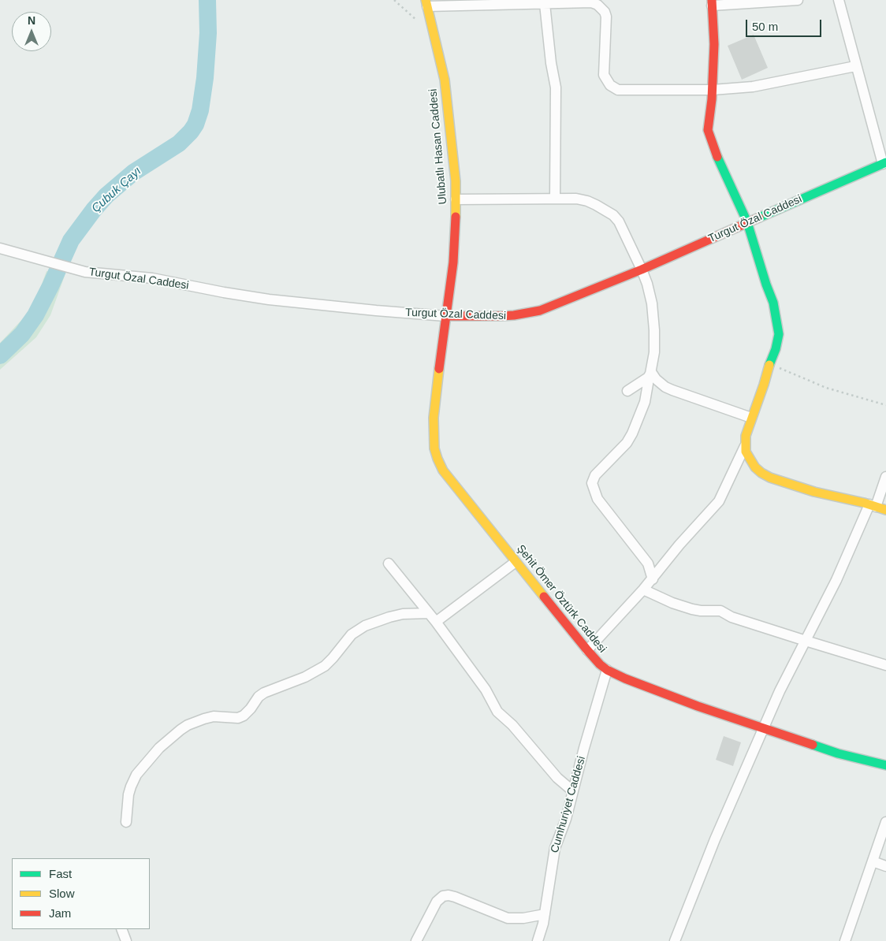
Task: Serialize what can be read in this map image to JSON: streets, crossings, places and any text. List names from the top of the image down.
{
  "streets": {
    "street": [
      "Ulubatlı Hasan Caddesi",
      "Turgut Özal Caddesi",
      "Şehit Ömer Öztürk Caddesi",
      "Cumhuriyet Caddesi"
    ]
  },
  "crossings": [
    ["Ulubatlı Hasan Caddesi", "Turgut Özal Caddesi"],
    ["Ulubatlı Hasan Caddesi", "Şehit Ömer Öztürk Caddesi"],
    ["Turgut Özal Caddesi", "Şehit Ömer Öztürk Caddesi"],
    ["Şehit Ömer Öztürk Caddesi", "Cumhuriyet Caddesi"]
  ],
  "water": ["Çubuk Çayı"],
  "legend": ["Fast", "Slow", "Jam"],
  "scale_bar": "50 m",
  "north": "top"
}
